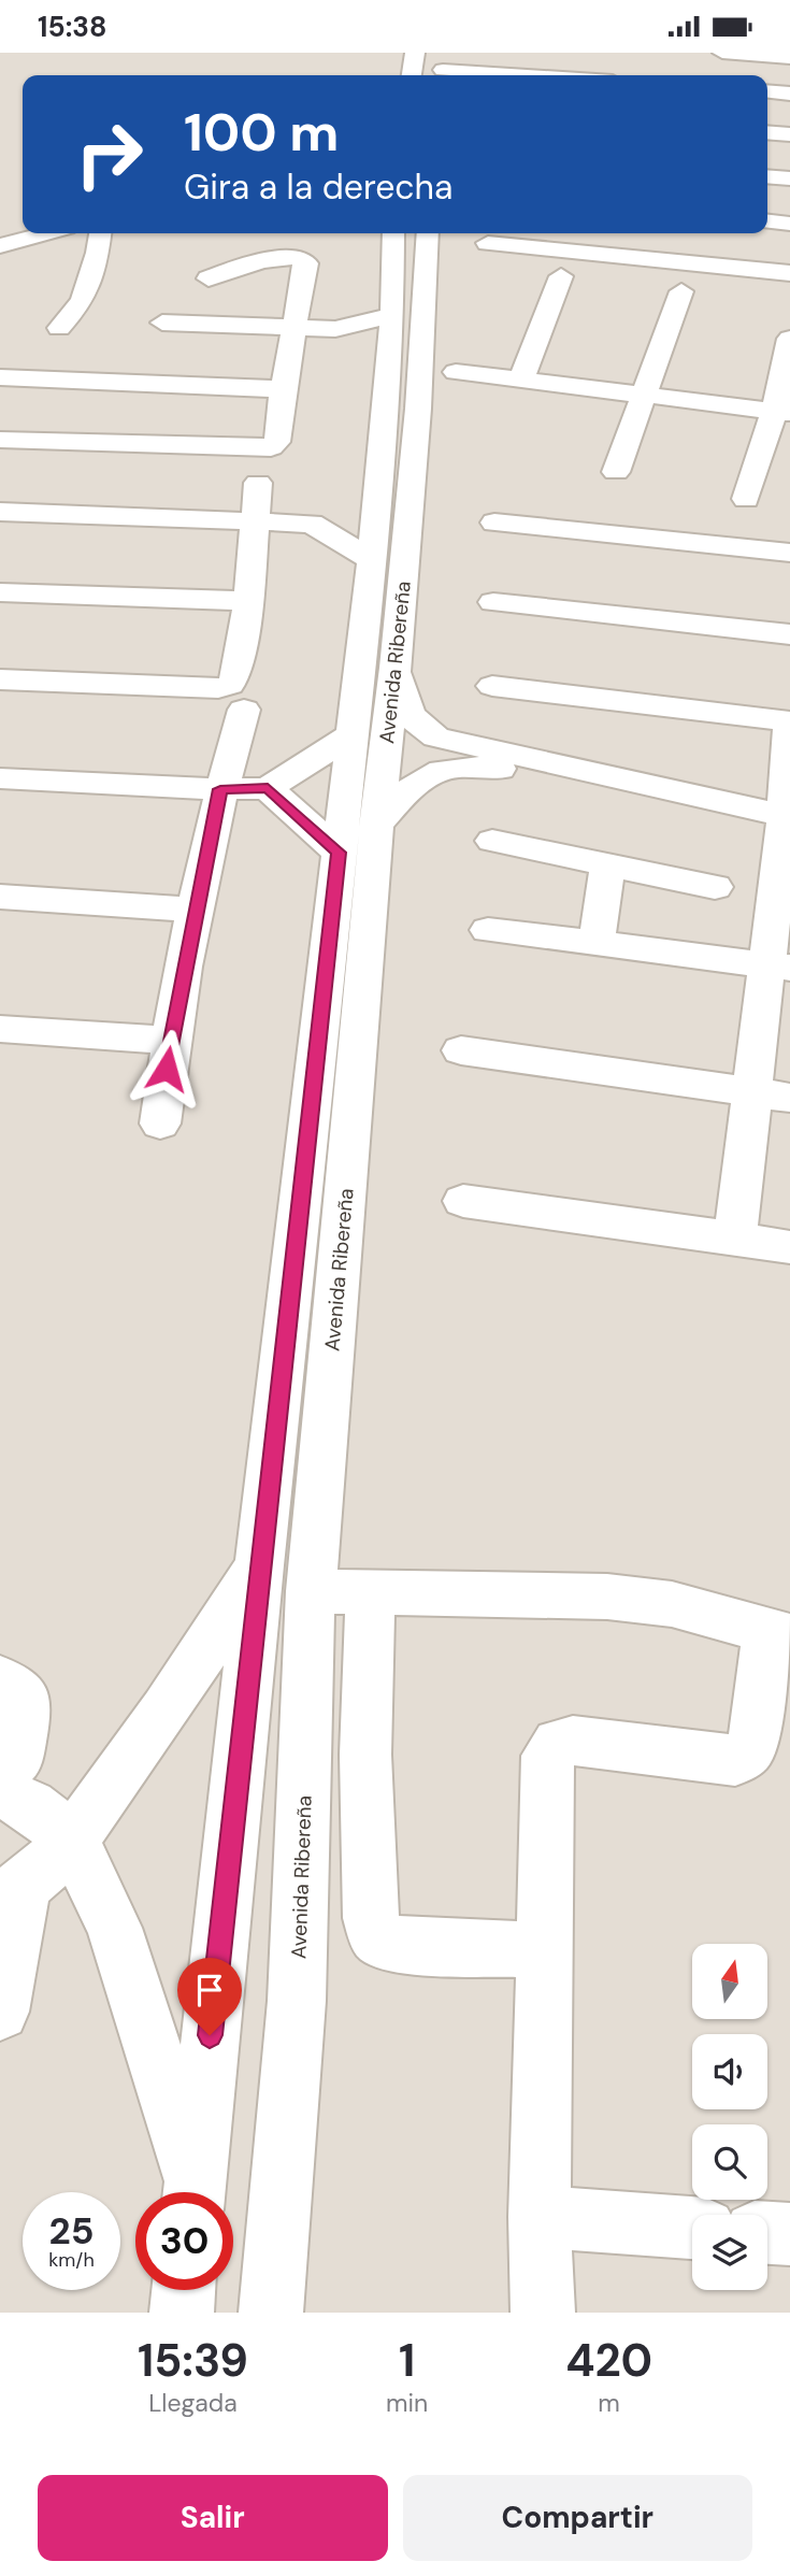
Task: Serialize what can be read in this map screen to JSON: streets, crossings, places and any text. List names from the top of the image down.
{
  "streets": {
    "street": ["Avenida Ribereña"]
  },
  "north": "top",
  "page": {
    "status": "15:38",
    "turn": ["100 m", "Gira a la derecha"],
    "speed": "25 km/h",
    "limit": "30",
    "eta": [
      "15:39",
      "Llegada",
      "1",
      "min",
      "420",
      "m"
    ],
    "buttons": ["Salir", "Compartir"]
  }
}
